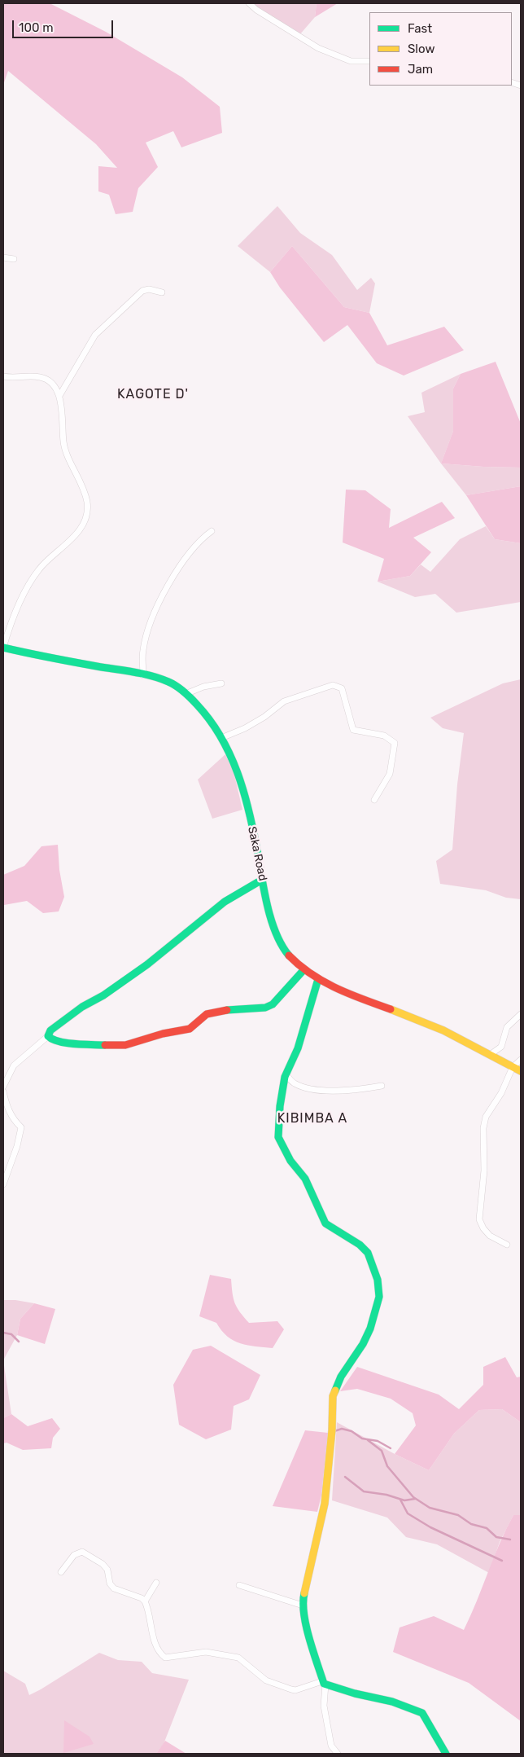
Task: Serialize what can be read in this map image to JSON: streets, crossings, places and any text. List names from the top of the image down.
{
  "streets": {
    "street": ["Saka Road"]
  },
  "districts": ["KAGOTE D'", "KIBIMBA A"],
  "legend": ["Fast", "Slow", "Jam"],
  "scale_bar": "100 m"
}
